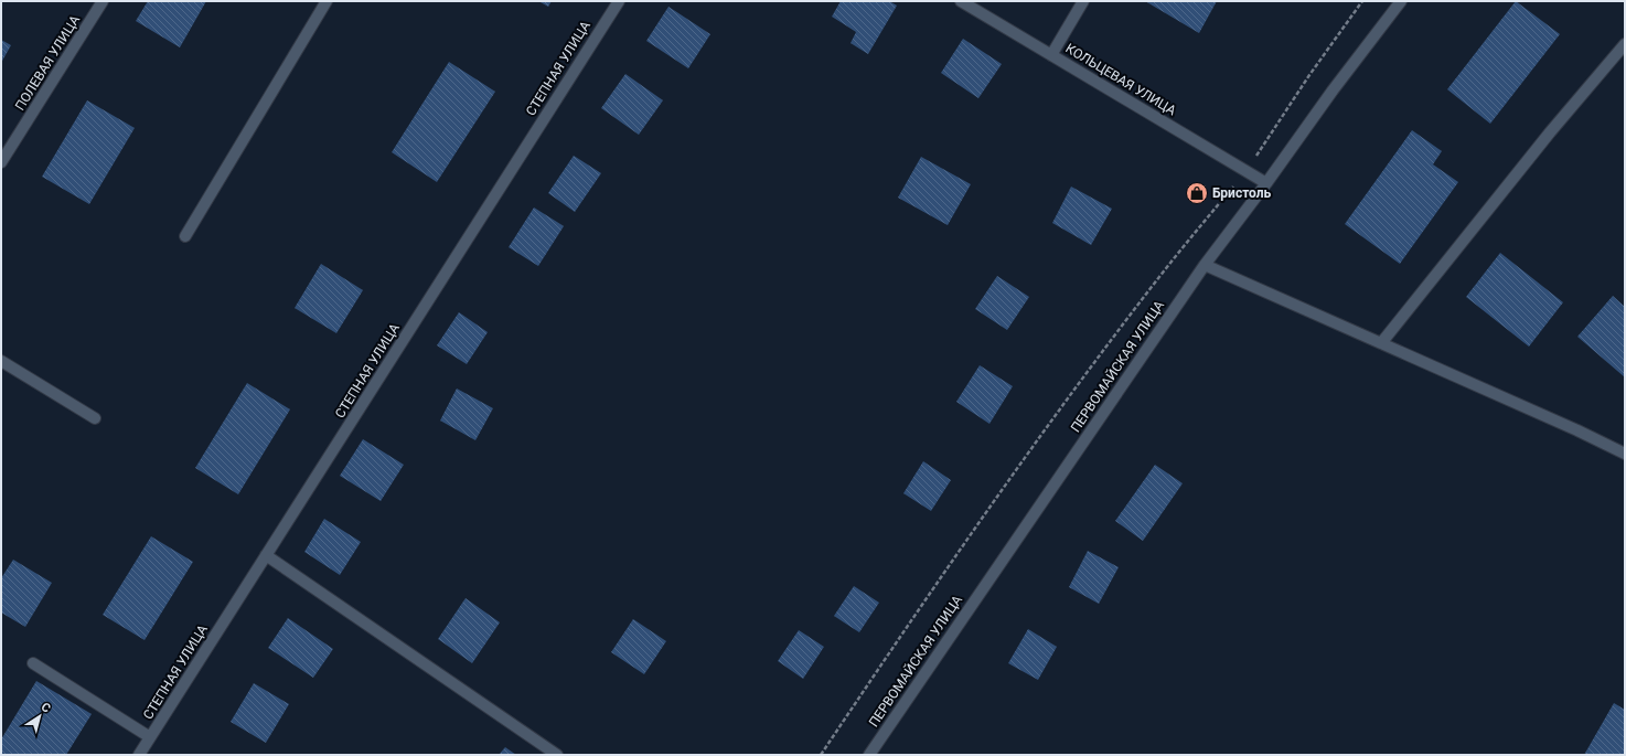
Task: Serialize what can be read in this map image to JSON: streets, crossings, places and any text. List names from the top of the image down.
{
  "streets": {
    "street": [
      "ПОЛЕВАЯ УЛИЦА",
      "СТЕПНАЯ УЛИЦА",
      "КОЛЬЦЕВАЯ УЛИЦА",
      "ПЕРВОМАЙСКАЯ УЛИЦА"
    ]
  },
  "crossings": [
    ["КОЛЬЦЕВАЯ УЛИЦА", "ПЕРВОМАЙСКАЯ УЛИЦА"]
  ],
  "places": {
    "shop": ["Бристоль"]
  },
  "north": "top right"
}
